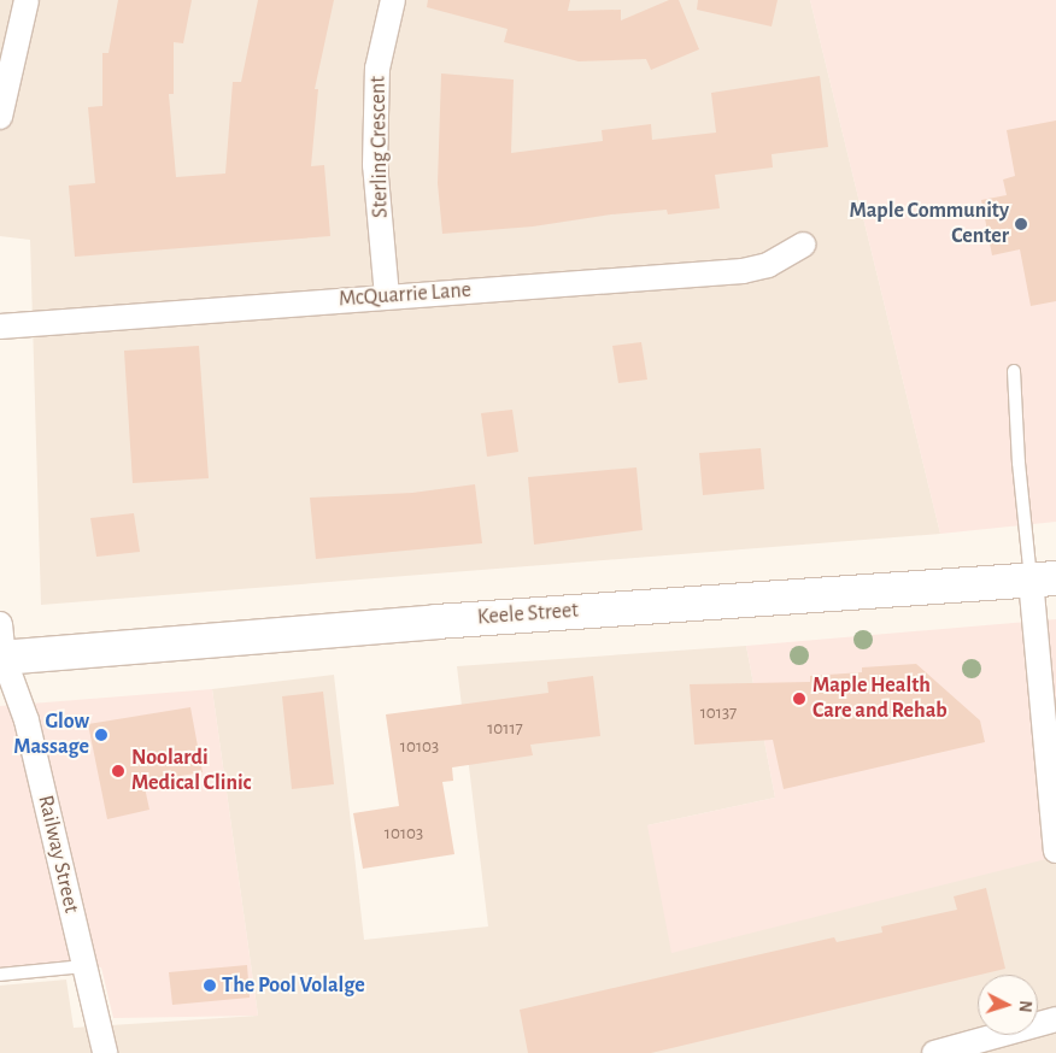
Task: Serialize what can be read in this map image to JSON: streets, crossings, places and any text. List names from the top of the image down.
{
  "streets": {
    "main road": ["Keele Street"],
    "street": ["Sterling Crescent", "McQuarrie Lane", "Railway Street"]
  },
  "crossings": [
    ["Sterling Crescent", "McQuarrie Lane"],
    ["Keele Street", "Railway Street"]
  ],
  "places": [
    "Maple Community Center",
    "Maple Health Care and Rehab",
    "Glow Massage",
    "Noolardi Medical Clinic",
    "The Pool Volalge"
  ],
  "house_numbers": [
    "10137",
    "10117",
    "10103",
    "10103"
  ],
  "north": "right"
}
